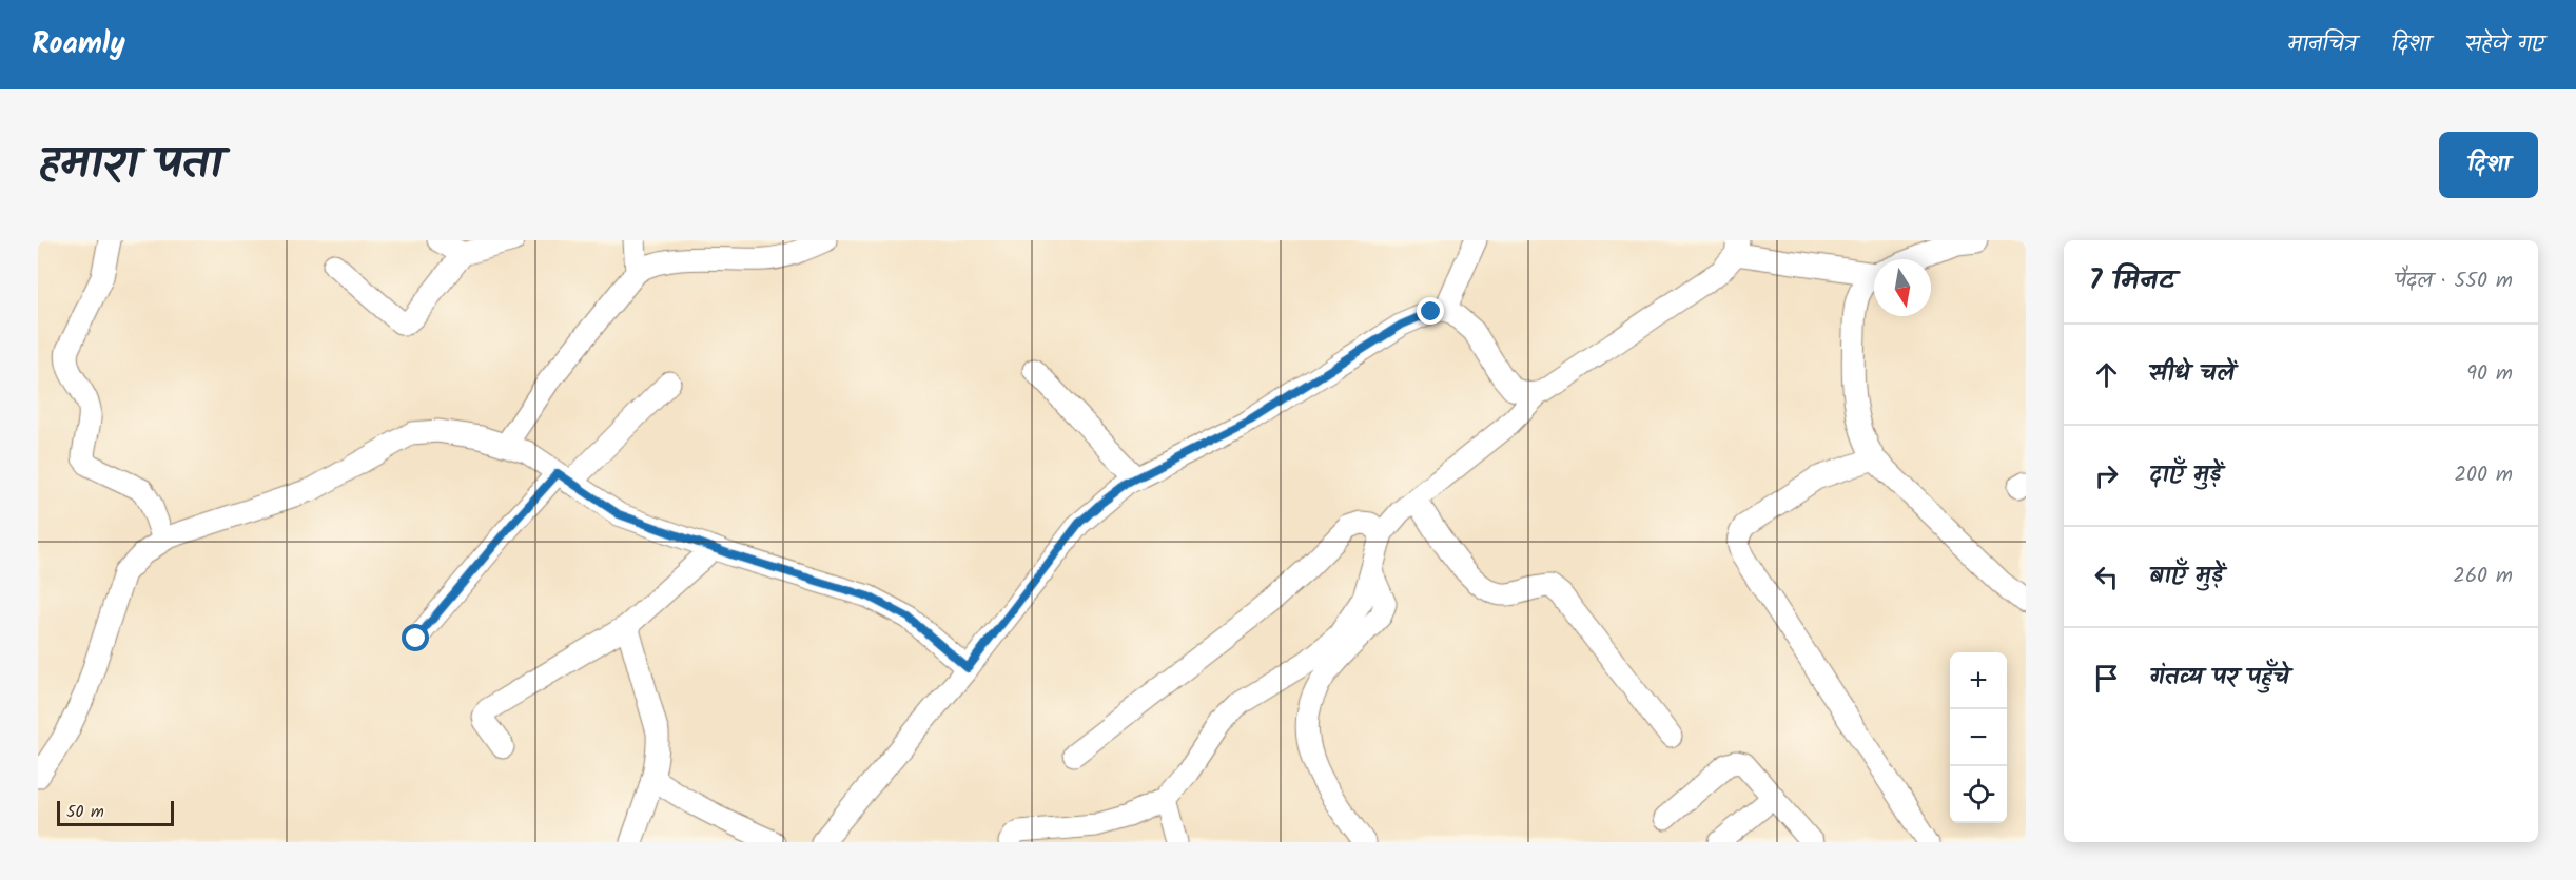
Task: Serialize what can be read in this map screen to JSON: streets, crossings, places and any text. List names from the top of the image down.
{
  "scale_bar": "50 m",
  "north": "bottom",
  "page": {
    "header": "Roamly",
    "nav": ["मानचित्र", "दिशा", "सहेजे गए"],
    "title": "हमारा पता",
    "buttons": "दिशा",
    "heading": ["7 मिनट", "पैदल · 550 m"],
    "list": [
      ["सीधे चलें", "90 m"],
      ["दाएँ मुड़ें", "200 m"],
      ["बाएँ मुड़ें", "260 m"],
      "गंतव्य पर पहुँचे"
    ],
    "map_buttons": ["+", "−"],
    "scale": "50 m"
  }
}
